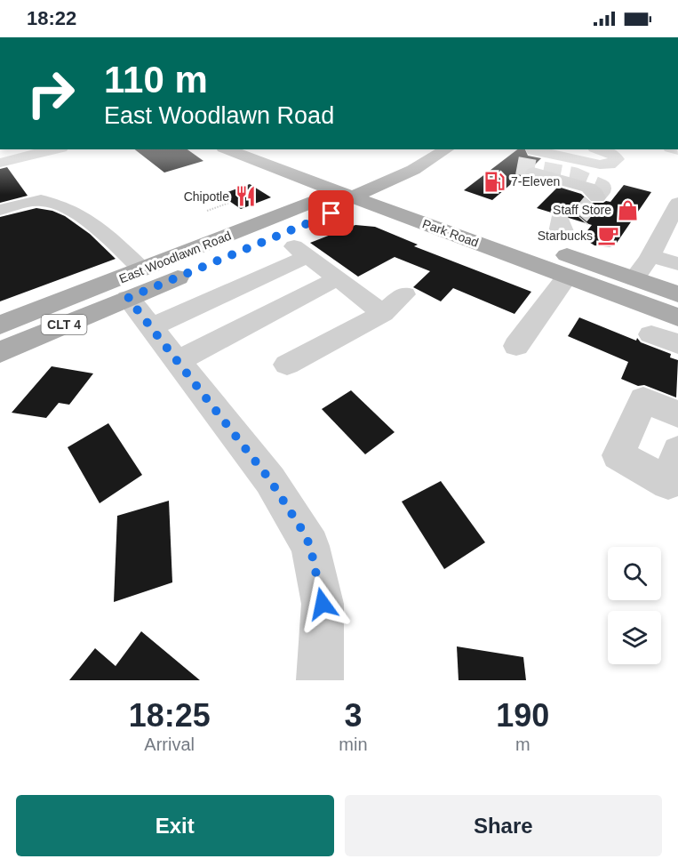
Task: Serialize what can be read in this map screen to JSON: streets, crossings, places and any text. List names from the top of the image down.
{
  "streets": {
    "main road": ["Park Road", "East Woodlawn Road", "CLT 4"]
  },
  "crossings": [
    ["Park Road", "East Woodlawn Road"]
  ],
  "places": {
    "fuel station": ["7-Eleven"],
    "restaurant": ["Chipotle"],
    "shop": ["Staff Store"],
    "cafe": ["Starbucks"]
  },
  "page": {
    "status": "18:22",
    "turn": ["110 m", "East Woodlawn Road"],
    "eta": [
      "18:25",
      "Arrival",
      "3",
      "min",
      "190",
      "m"
    ],
    "buttons": ["Exit", "Share"]
  }
}
